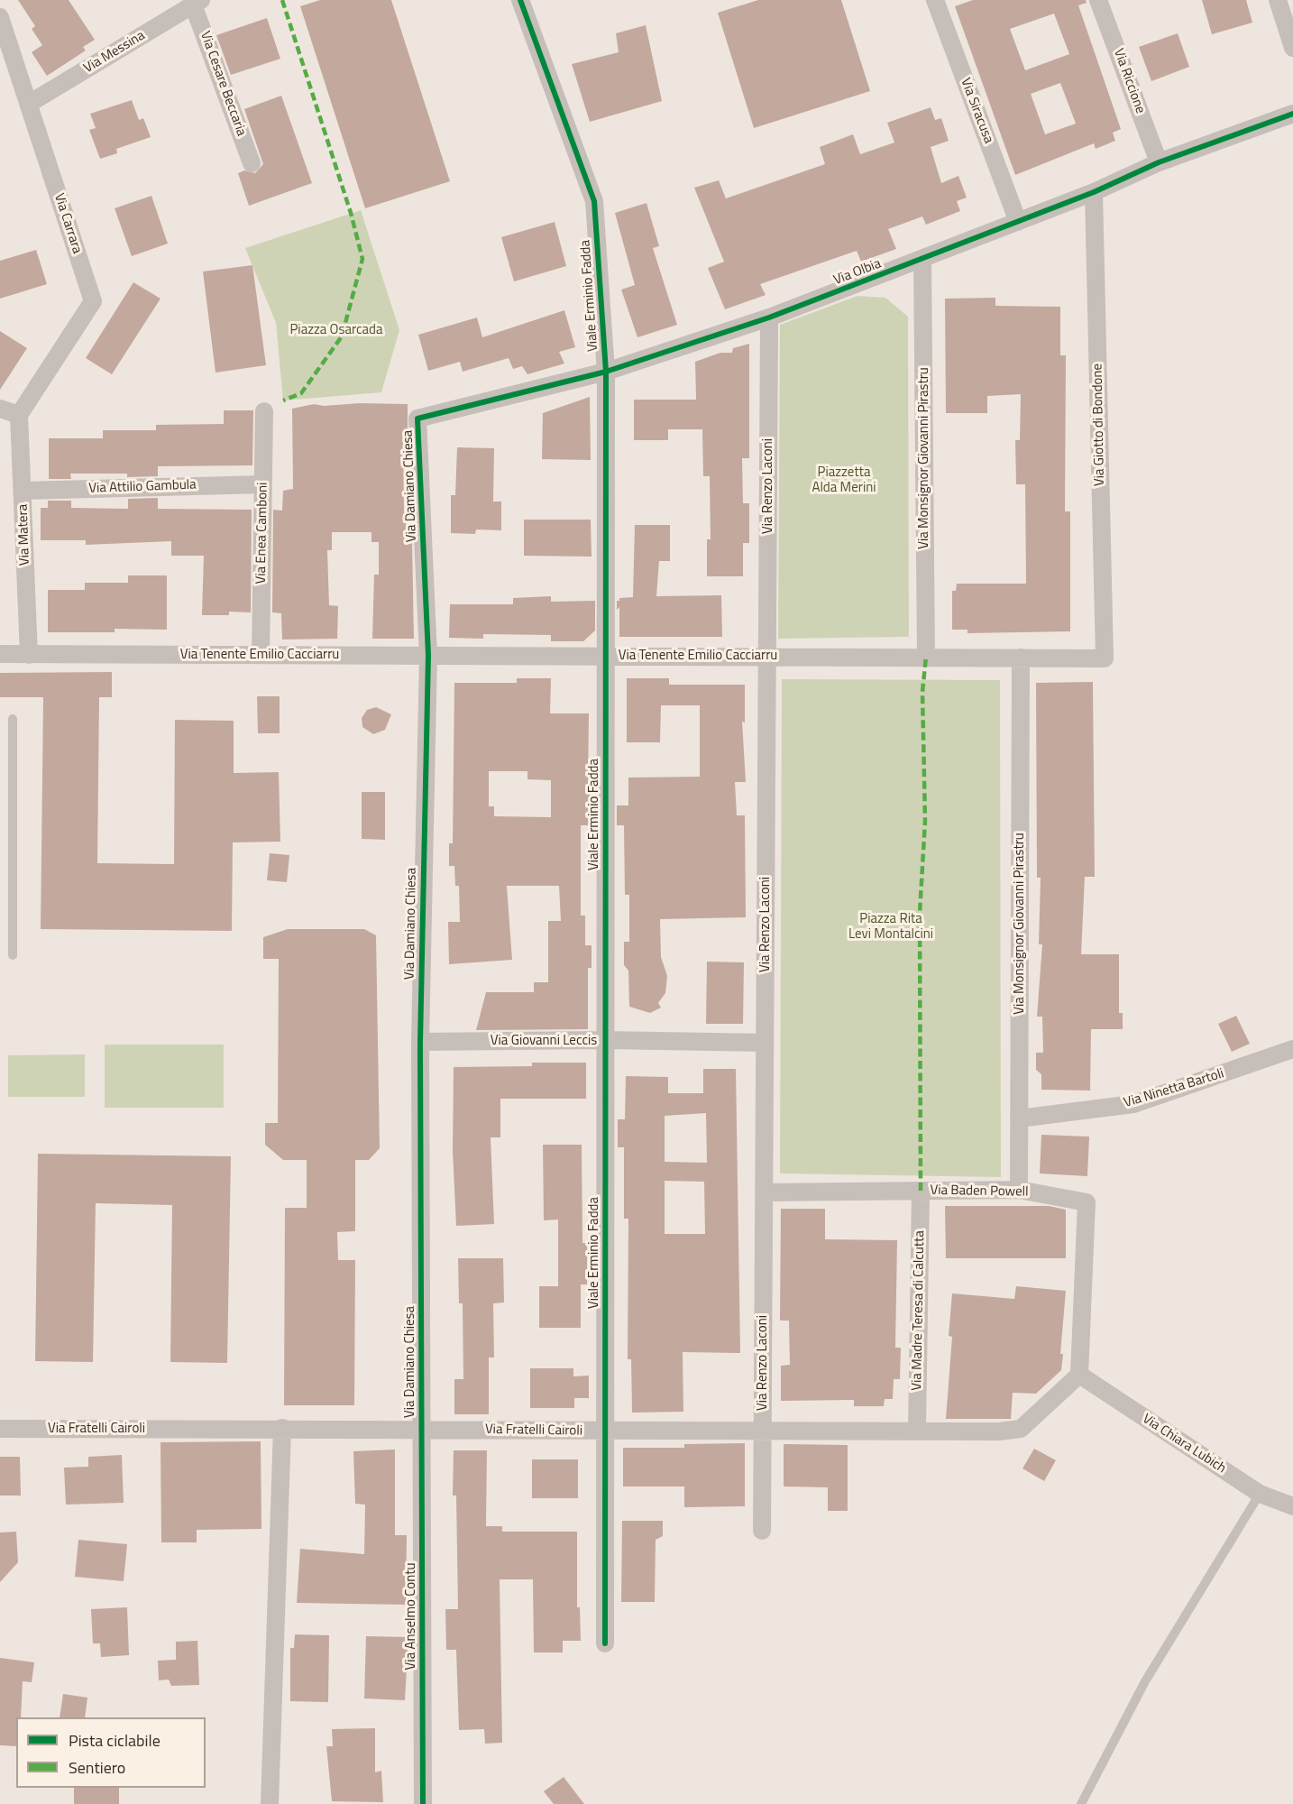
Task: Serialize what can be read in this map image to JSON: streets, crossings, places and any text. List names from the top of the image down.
{
  "streets": {
    "street": [
      "Via Messina",
      "Via Riccione",
      "Via Cesare Beccaria",
      "Via Siracusa",
      "Via Carrara",
      "Via Olbia",
      "Viale Erminio Fadda",
      "Via Giotto di Bondone",
      "Via Monsignor Giovanni Pirastru",
      "Via Damiano Chiesa",
      "Via Renzo Laconi",
      "Via Attilio Gambula",
      "Via Enea Camboni",
      "Via Matera",
      "Via Tenente Emilio Cacciarru",
      "Via Giovanni Leccis",
      "Via Ninetta Bartoli",
      "Via Baden Powell",
      "Via Madre Teresa di Calcutta",
      "Via Fratelli Cairoli",
      "Via Chiara Lubich",
      "Via Anselmo Contu"
    ]
  },
  "crossings": [
    ["Via Messina", "Via Cesare Beccaria"],
    ["Via Messina", "Via Carrara"],
    ["Via Riccione", "Via Olbia"],
    ["Via Siracusa", "Via Olbia"],
    ["Via Carrara", "Via Matera"],
    ["Via Olbia", "Viale Erminio Fadda"],
    ["Via Olbia", "Via Giotto di Bondone"],
    ["Via Olbia", "Via Monsignor Giovanni Pirastru"],
    ["Via Olbia", "Via Damiano Chiesa"],
    ["Via Olbia", "Via Renzo Laconi"],
    ["Viale Erminio Fadda", "Via Tenente Emilio Cacciarru"],
    ["Viale Erminio Fadda", "Via Giovanni Leccis"],
    ["Viale Erminio Fadda", "Via Fratelli Cairoli"],
    ["Via Giotto di Bondone", "Via Tenente Emilio Cacciarru"],
    ["Via Monsignor Giovanni Pirastru", "Via Tenente Emilio Cacciarru"],
    ["Via Monsignor Giovanni Pirastru", "Via Ninetta Bartoli"],
    ["Via Monsignor Giovanni Pirastru", "Via Baden Powell"],
    ["Via Damiano Chiesa", "Via Tenente Emilio Cacciarru"],
    ["Via Damiano Chiesa", "Via Giovanni Leccis"],
    ["Via Damiano Chiesa", "Via Fratelli Cairoli"],
    ["Via Damiano Chiesa", "Via Anselmo Contu"],
    ["Via Renzo Laconi", "Via Tenente Emilio Cacciarru"],
    ["Via Renzo Laconi", "Via Giovanni Leccis"],
    ["Via Renzo Laconi", "Via Baden Powell"],
    ["Via Renzo Laconi", "Via Fratelli Cairoli"],
    ["Via Attilio Gambula", "Via Enea Camboni"],
    ["Via Attilio Gambula", "Via Matera"],
    ["Via Enea Camboni", "Via Tenente Emilio Cacciarru"],
    ["Via Matera", "Via Tenente Emilio Cacciarru"],
    ["Via Baden Powell", "Via Madre Teresa di Calcutta"],
    ["Via Baden Powell", "Via Fratelli Cairoli"],
    ["Via Baden Powell", "Via Chiara Lubich"],
    ["Via Madre Teresa di Calcutta", "Via Fratelli Cairoli"],
    ["Via Fratelli Cairoli", "Via Chiara Lubich"],
    ["Via Fratelli Cairoli", "Via Anselmo Contu"]
  ],
  "parks": ["Piazza Osarcada", "Piazzetta Alda Merini", "Piazza Rita Levi Montalcini"],
  "legend": ["Pista ciclabile", "Sentiero"]
}
